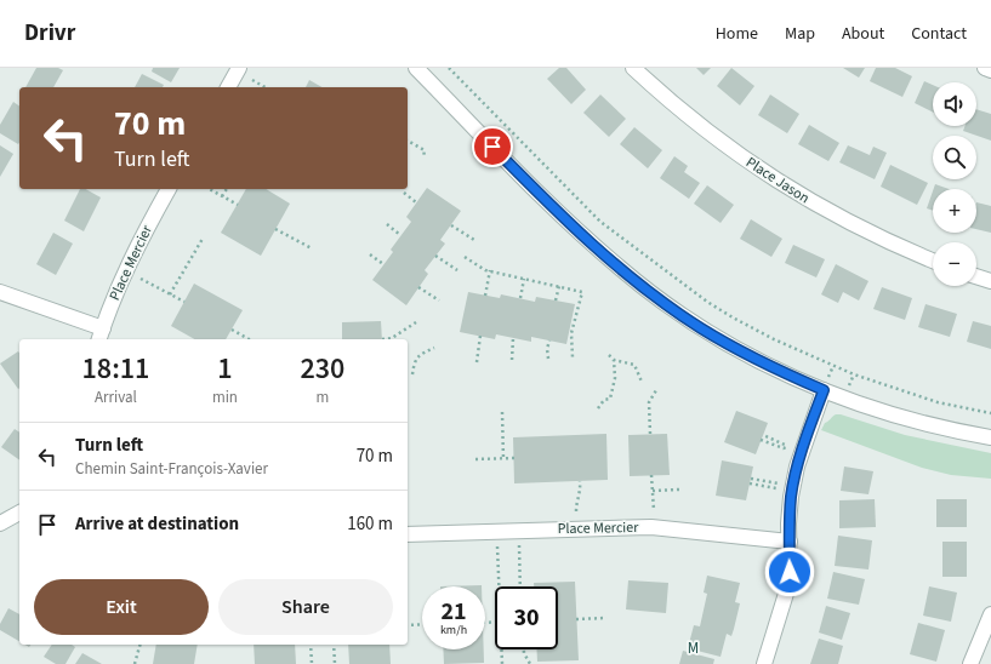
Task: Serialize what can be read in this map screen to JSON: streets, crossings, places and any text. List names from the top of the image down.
{
  "streets": {
    "street": ["Place Jason", "Place Mercier"]
  },
  "districts": ["M"],
  "page": {
    "header": "Drivr",
    "nav": [
      "Home",
      "Map",
      "About",
      "Contact"
    ],
    "map_buttons": ["+", "−"],
    "turn": ["70 m", "Turn left"],
    "eta": [
      "18:11",
      "Arrival",
      "1",
      "min",
      "230",
      "m"
    ],
    "list": [
      {
        "name": "Turn left",
        "note": "Chemin Saint-François-Xavier",
        "value": "70 m"
      },
      {
        "name": "Arrive at destination",
        "value": "160 m"
      }
    ],
    "buttons": ["Exit", "Share"],
    "speed": "21 km/h",
    "limit": "30"
  }
}
